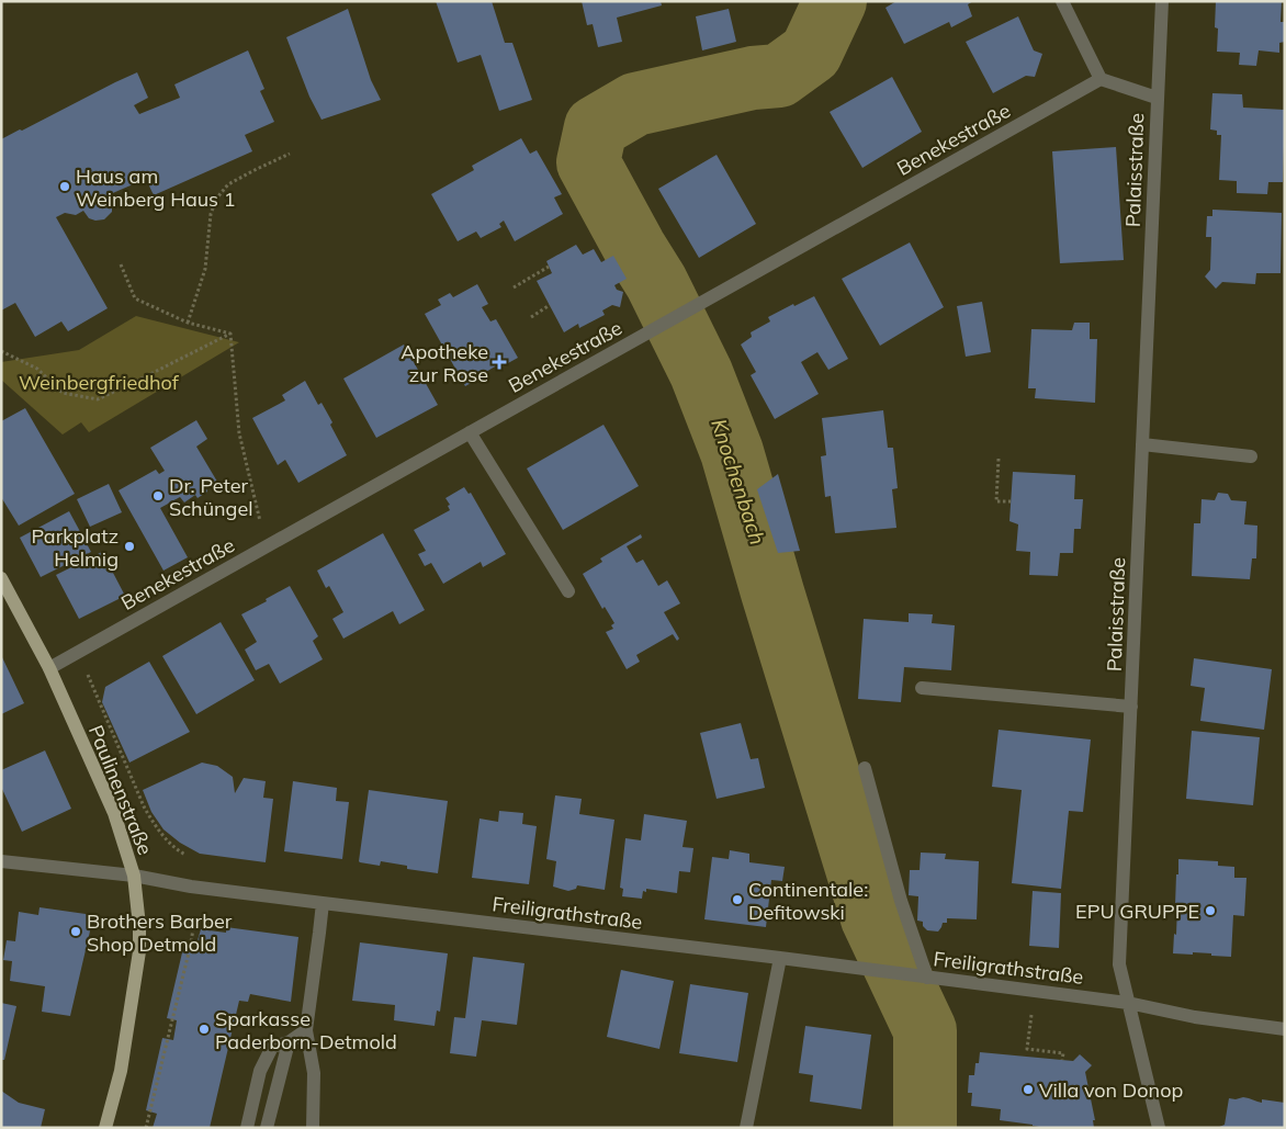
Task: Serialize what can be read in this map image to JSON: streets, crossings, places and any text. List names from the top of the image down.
{
  "streets": {
    "main road": ["Paulinenstraße"],
    "street": ["Benekestraße", "Palaisstraße", "Freiligrathstraße"]
  },
  "crossings": [
    ["Benekestraße", "Palaisstraße"],
    ["Benekestraße", "Paulinenstraße"],
    ["Palaisstraße", "Freiligrathstraße"],
    ["Paulinenstraße", "Freiligrathstraße"]
  ],
  "water": ["Knochenbach"],
  "parks": ["Weinbergfriedhof"],
  "places": {
    "other": [
      "Haus am Weinberg Haus 1",
      "Dr. Peter Schüngel",
      "Parkplatz Helmig",
      "Continentale: Defitowski",
      "EPU GRUPPE",
      "Brothers Barber Shop Detmold",
      "Sparkasse Paderborn-Detmold",
      "Villa von Donop"
    ],
    "health": ["Apotheke zur Rose"]
  }
}
